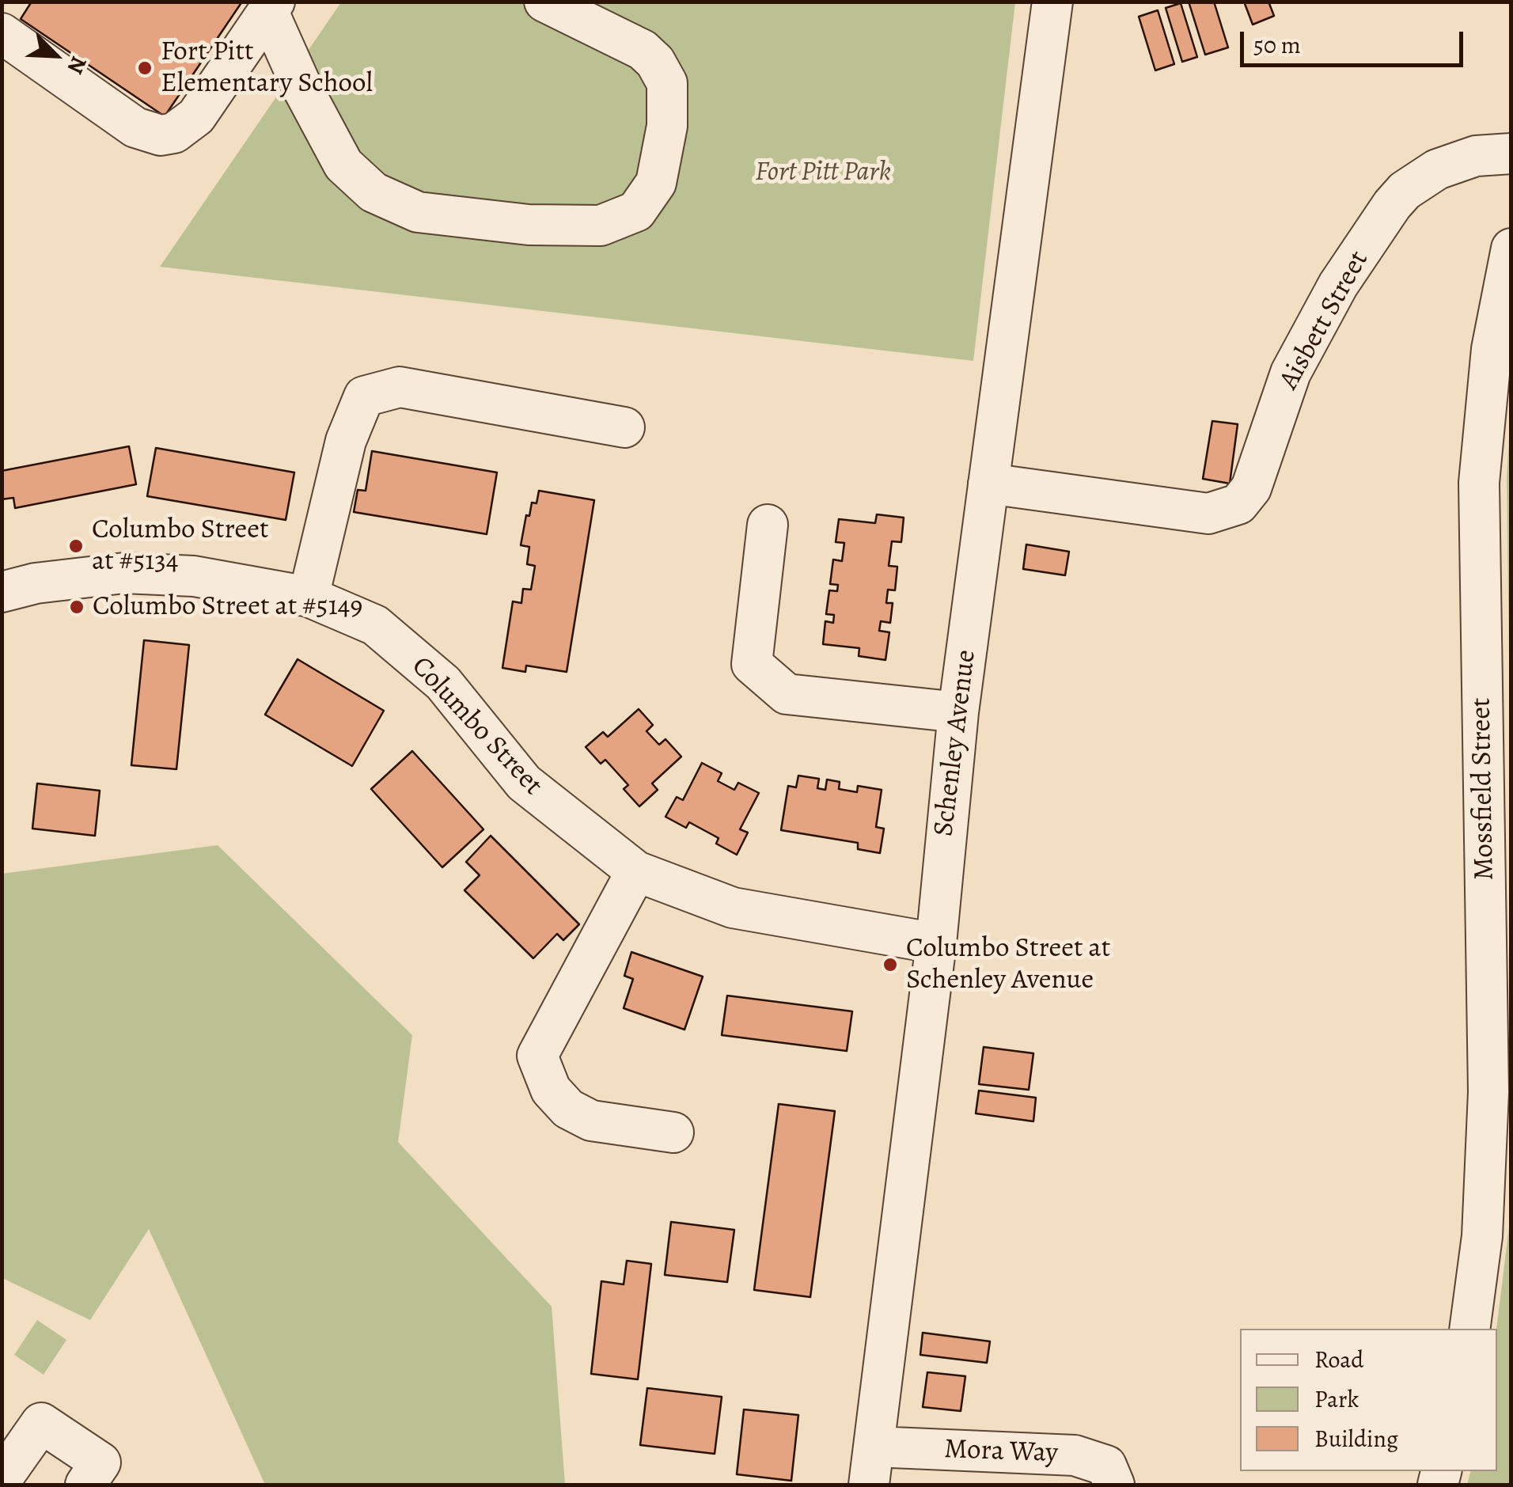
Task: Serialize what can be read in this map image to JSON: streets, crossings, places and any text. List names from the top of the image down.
{
  "streets": {
    "street": [
      "Aisbett Street",
      "Columbo Street",
      "Schenley Avenue",
      "Mossfield Street",
      "Mora Way"
    ]
  },
  "crossings": [
    ["Aisbett Street", "Schenley Avenue"],
    ["Columbo Street", "Schenley Avenue"],
    ["Schenley Avenue", "Mora Way"]
  ],
  "parks": ["Fort Pitt Park"],
  "places": [
    "Fort Pitt Elementary School",
    "Columbo Street at #5134",
    "Columbo Street at #5149",
    "Columbo Street at Schenley Avenue"
  ],
  "legend": ["Road", "Park", "Building"],
  "scale_bar": "50 m",
  "north": "bottom right"
}
